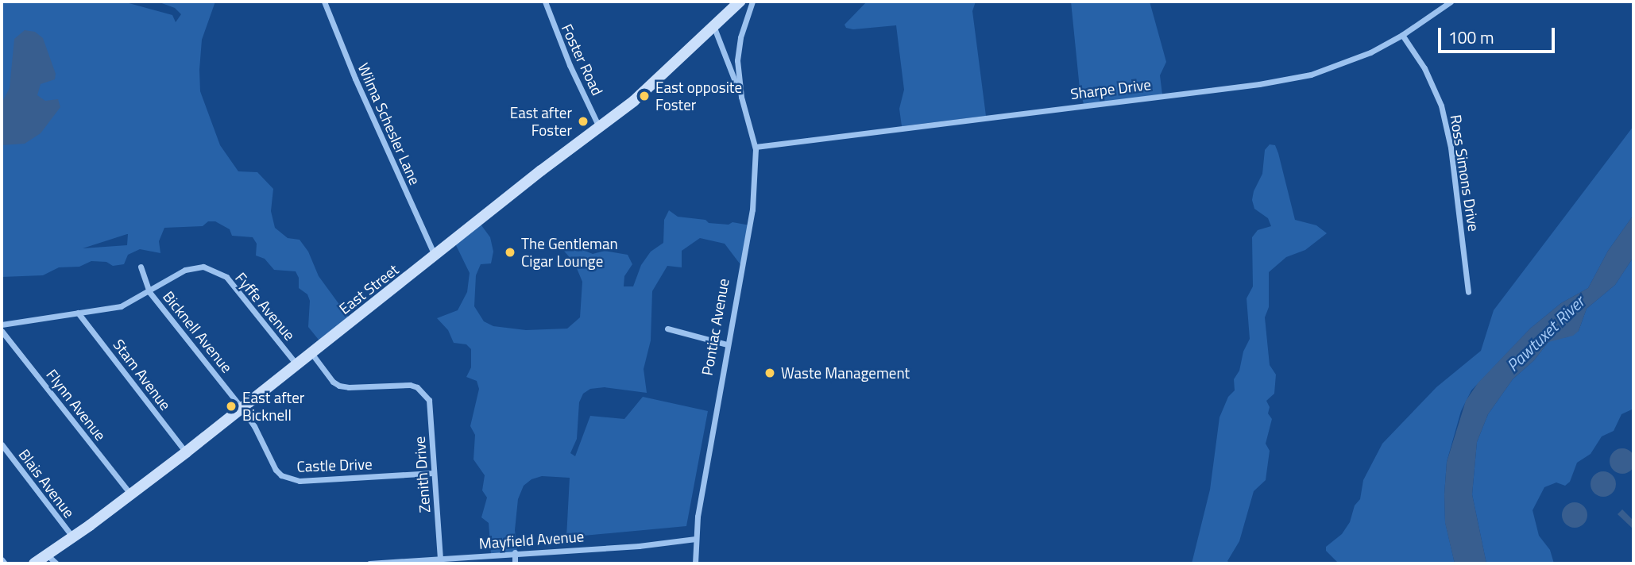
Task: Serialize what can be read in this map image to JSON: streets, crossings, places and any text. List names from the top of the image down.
{
  "streets": {
    "main road": ["East Street"],
    "street": [
      "Foster Road",
      "Sharpe Drive",
      "Wilma Schesler Lane",
      "Ross Simons Drive",
      "Fyffe Avenue",
      "Pontiac Avenue",
      "Bicknell Avenue",
      "Stam Avenue",
      "Flynn Avenue",
      "Castle Drive",
      "Zenith Drive",
      "Blais Avenue",
      "Mayfield Avenue"
    ]
  },
  "crossings": [
    ["Foster Road", "East Street"],
    ["Sharpe Drive", "Ross Simons Drive"],
    ["Sharpe Drive", "Pontiac Avenue"],
    ["Wilma Schesler Lane", "East Street"],
    ["East Street", "Fyffe Avenue"],
    ["East Street", "Pontiac Avenue"],
    ["East Street", "Bicknell Avenue"],
    ["East Street", "Stam Avenue"],
    ["East Street", "Flynn Avenue"],
    ["East Street", "Castle Drive"],
    ["East Street", "Zenith Drive"],
    ["East Street", "Blais Avenue"],
    ["Fyffe Avenue", "Bicknell Avenue"],
    ["Pontiac Avenue", "Mayfield Avenue"],
    ["Bicknell Avenue", "Castle Drive"],
    ["Castle Drive", "Zenith Drive"],
    ["Zenith Drive", "Mayfield Avenue"]
  ],
  "water": ["Pawtuxet River"],
  "places": [
    "East opposite Foster",
    "East after Foster",
    "The Gentleman Cigar Lounge",
    "Waste Management",
    "East after Bicknell"
  ],
  "scale_bar": "100 m"
}
